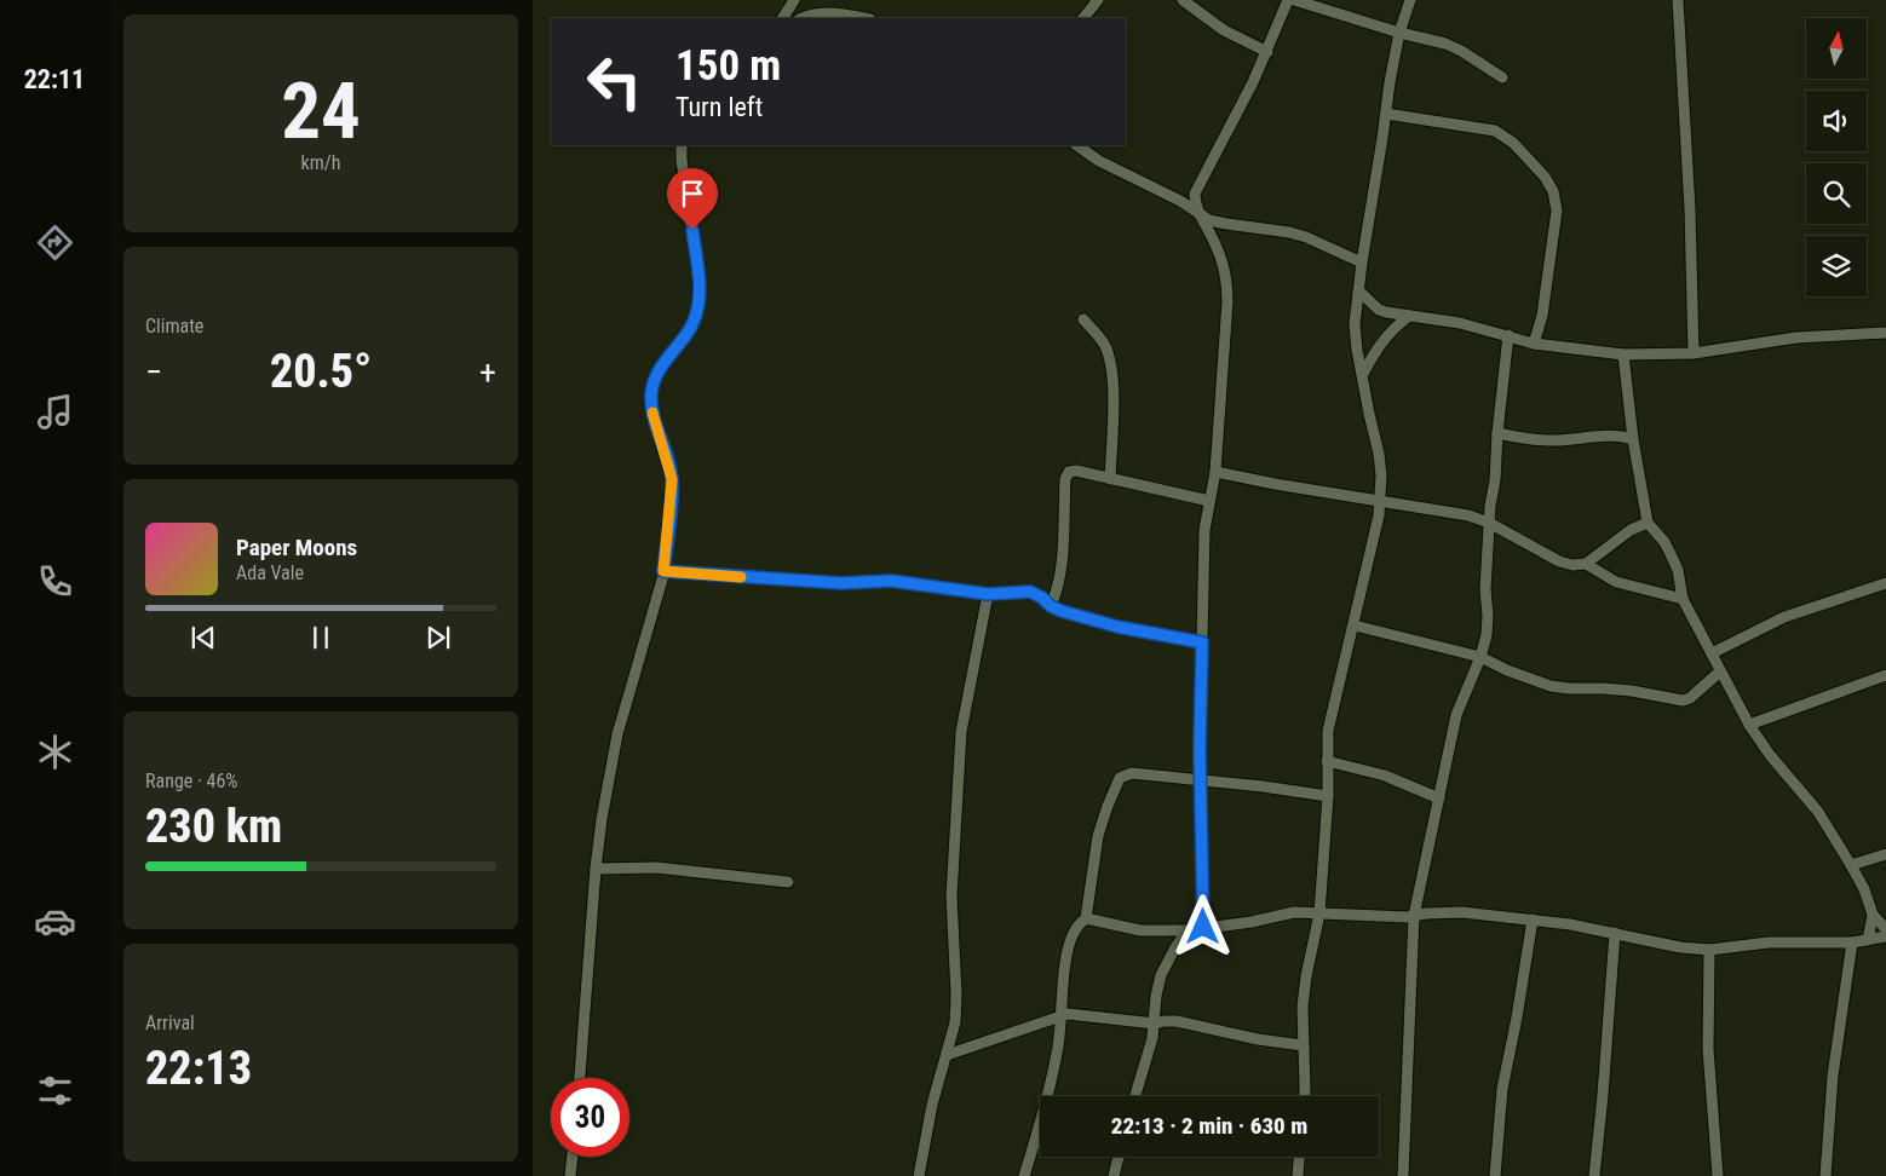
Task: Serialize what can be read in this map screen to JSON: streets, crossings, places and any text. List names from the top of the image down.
{
  "north": "top",
  "page": {
    "tabs": "22:11",
    "tile": [
      ["24", "km/h"],
      "Climate",
      ["Range · 46%", "230 km"],
      ["Arrival", "22:13"]
    ],
    "turn": ["150 m", "Turn left"],
    "heat": ["−", "20.5°", "+"],
    "song": ["Paper Moons", "Ada Vale"],
    "limit": "30",
    "trip": "22:13 · 2 min · 630 m"
  }
}
